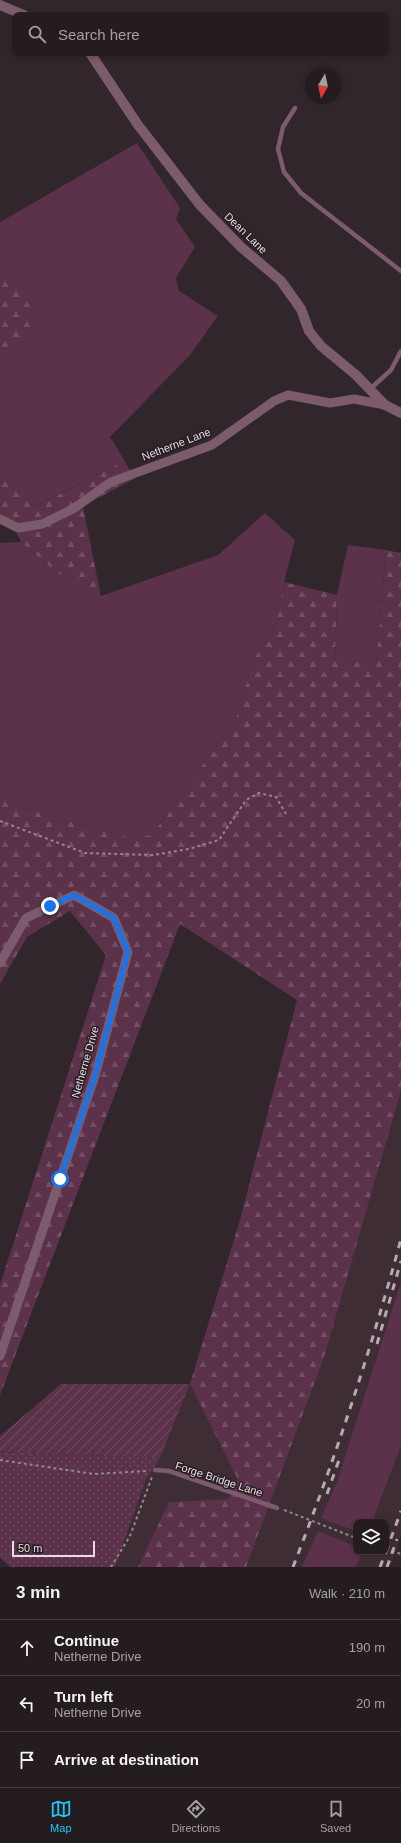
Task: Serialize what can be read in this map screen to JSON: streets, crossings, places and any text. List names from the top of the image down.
{
  "streets": {
    "street": ["Dean Lane", "Netherne Lane", "Netherne Drive"],
    "lane": ["Forge Bridge Lane"]
  },
  "crossings": [
    ["Dean Lane", "Netherne Lane"]
  ],
  "scale_bar": "50 m",
  "north": "bottom",
  "page": {
    "search": "Search here",
    "scale": "50 m",
    "heading": ["3 min", "Walk · 210 m"],
    "list": [
      ["Continue", "Netherne Drive", "190 m"],
      ["Turn left", "Netherne Drive", "20 m"],
      "Arrive at destination"
    ],
    "nav": ["Map", "Directions", "Saved"]
  }
}
